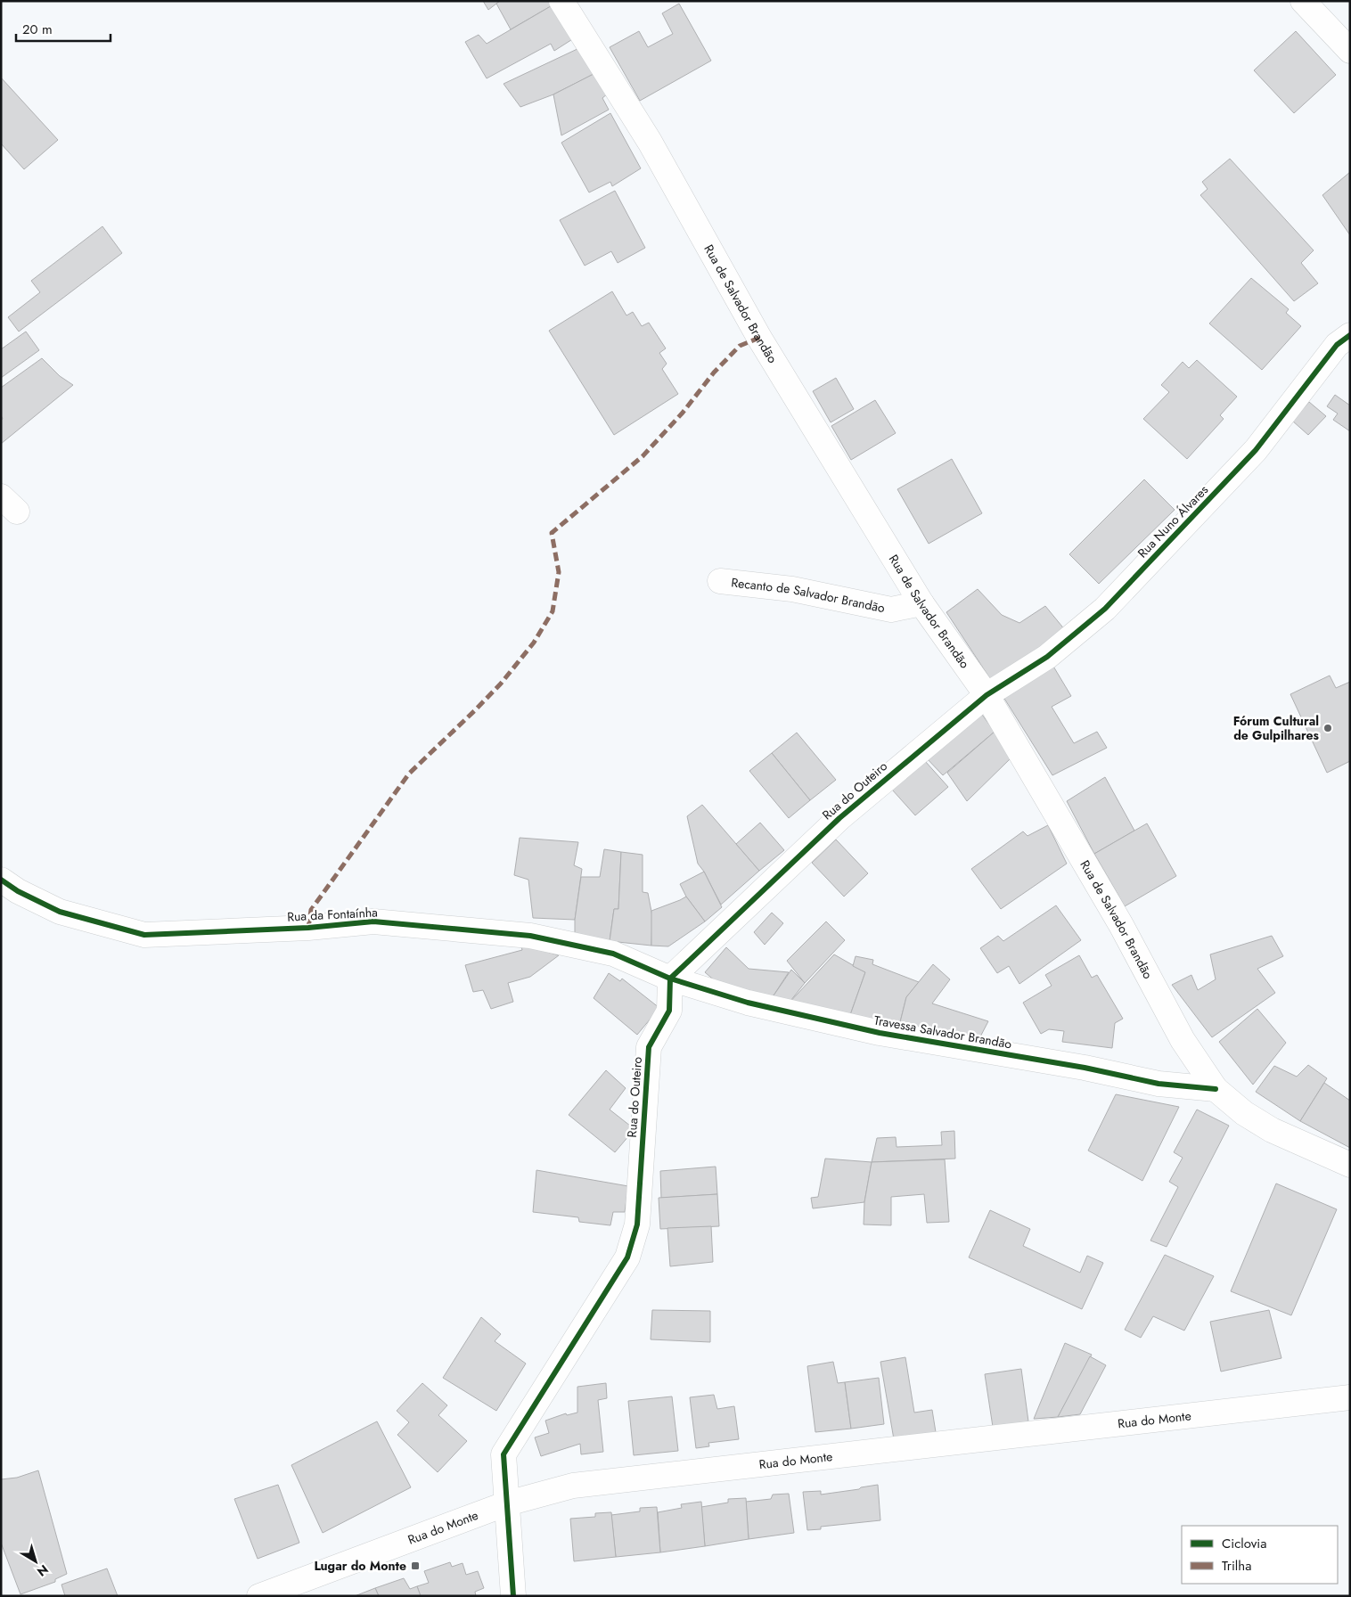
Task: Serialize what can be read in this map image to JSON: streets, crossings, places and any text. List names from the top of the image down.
{
  "streets": {
    "street": [
      "Rua de Salvador Brandão",
      "Rua Nuno Álvares",
      "Recanto de Salvador Brandão",
      "Rua do Outeiro",
      "Rua da Fontaínha",
      "Travessa Salvador Brandão",
      "Rua do Monte"
    ]
  },
  "crossings": [
    ["Rua de Salvador Brandão", "Rua Nuno Álvares"],
    ["Rua de Salvador Brandão", "Recanto de Salvador Brandão"],
    ["Rua de Salvador Brandão", "Rua do Outeiro"],
    ["Rua de Salvador Brandão", "Travessa Salvador Brandão"],
    ["Rua Nuno Álvares", "Rua do Outeiro"],
    ["Rua do Outeiro", "Rua da Fontaínha"],
    ["Rua do Outeiro", "Travessa Salvador Brandão"],
    ["Rua do Outeiro", "Rua do Monte"],
    ["Rua da Fontaínha", "Travessa Salvador Brandão"]
  ],
  "places": {
    "other": ["Fórum Cultural de Gulpilhares"],
    "transit": ["Lugar do Monte"]
  },
  "legend": ["Ciclovia", "Trilha"],
  "scale_bar": "20 m",
  "north": "bottom right"
}
